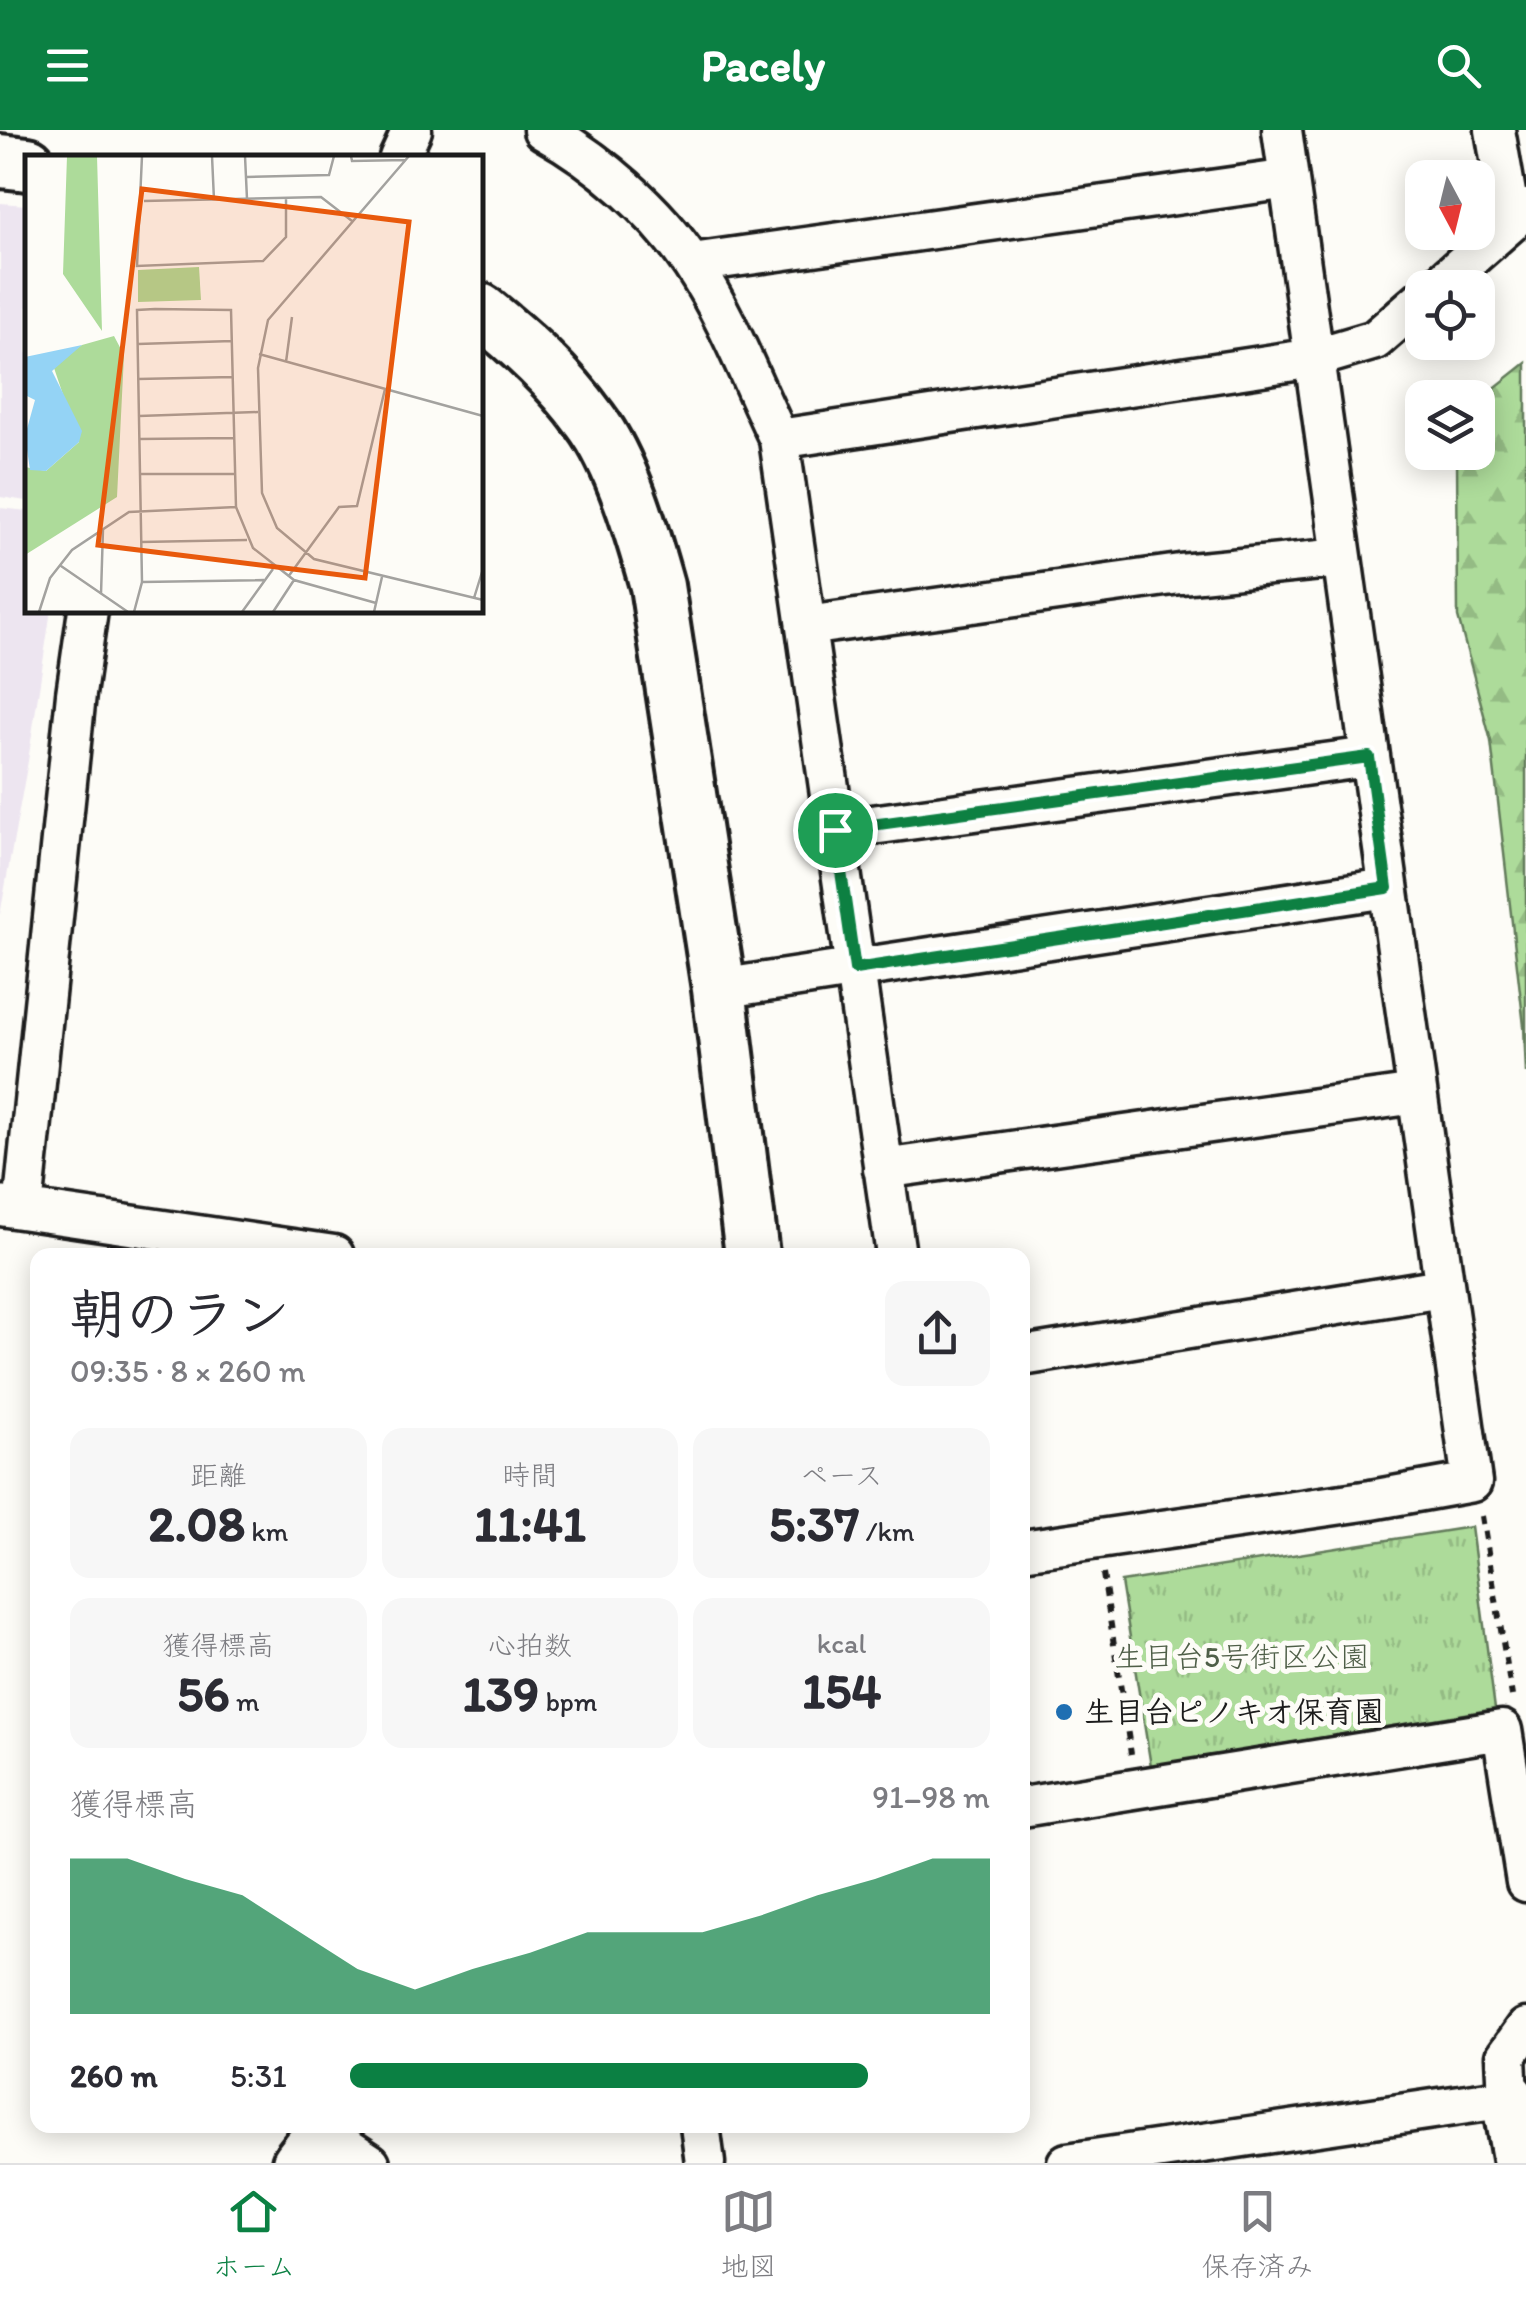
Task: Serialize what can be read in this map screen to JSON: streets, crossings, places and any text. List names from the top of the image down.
{
  "parks": ["生目台5号街区公園"],
  "places": ["生目台ピノキオ保育園"],
  "north": "bottom",
  "page": {
    "header": "Pacely",
    "heading": ["朝のラン", "09:35 · 8 × 260 m"],
    "stats": [
      ["距離", "2.08 km"],
      ["時間", "11:41"],
      ["ペース", "5:37 /km"],
      ["獲得標高", "56 m"],
      ["心拍数", "139 bpm"],
      ["kcal", "154"]
    ],
    "chart": ["獲得標高", "91–98 m"],
    "list": [
      {
        "name": "260 m",
        "note": "5:31"
      }
    ],
    "tabs": ["ホーム", "地図", "保存済み"]
  }
}
